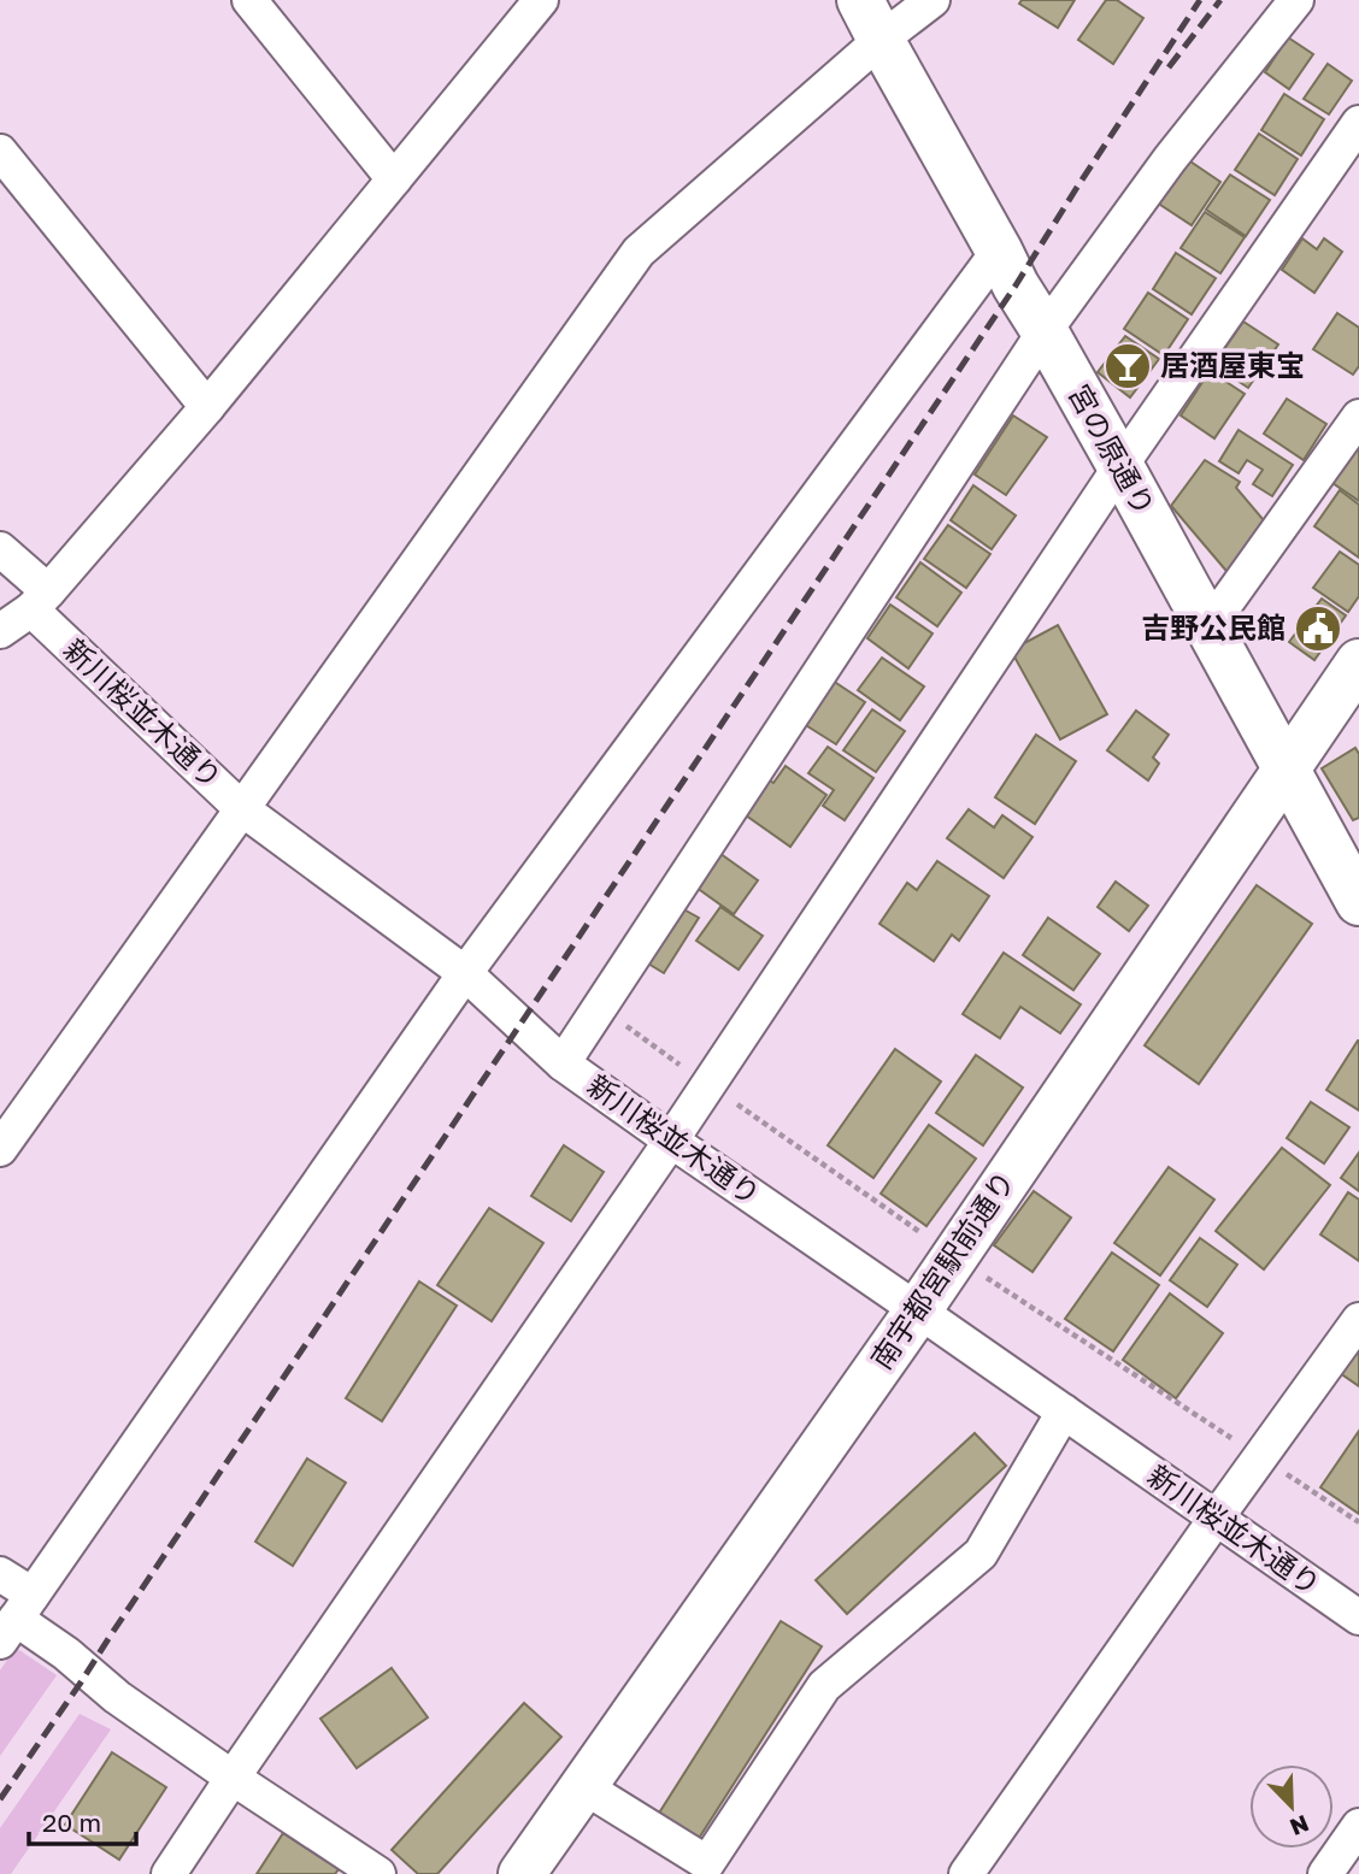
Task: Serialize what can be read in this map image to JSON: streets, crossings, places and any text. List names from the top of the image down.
{
  "streets": {
    "street": ["宮の原通り", "新川桜並木通り", "南宇都宮駅前通り"]
  },
  "crossings": [
    ["宮の原通り", "南宇都宮駅前通り"],
    ["新川桜並木通り", "南宇都宮駅前通り"]
  ],
  "places": {
    "bar": ["居酒屋東宝"],
    "public building": ["吉野公民館"]
  },
  "scale_bar": "20 m",
  "north": "bottom right"
}
